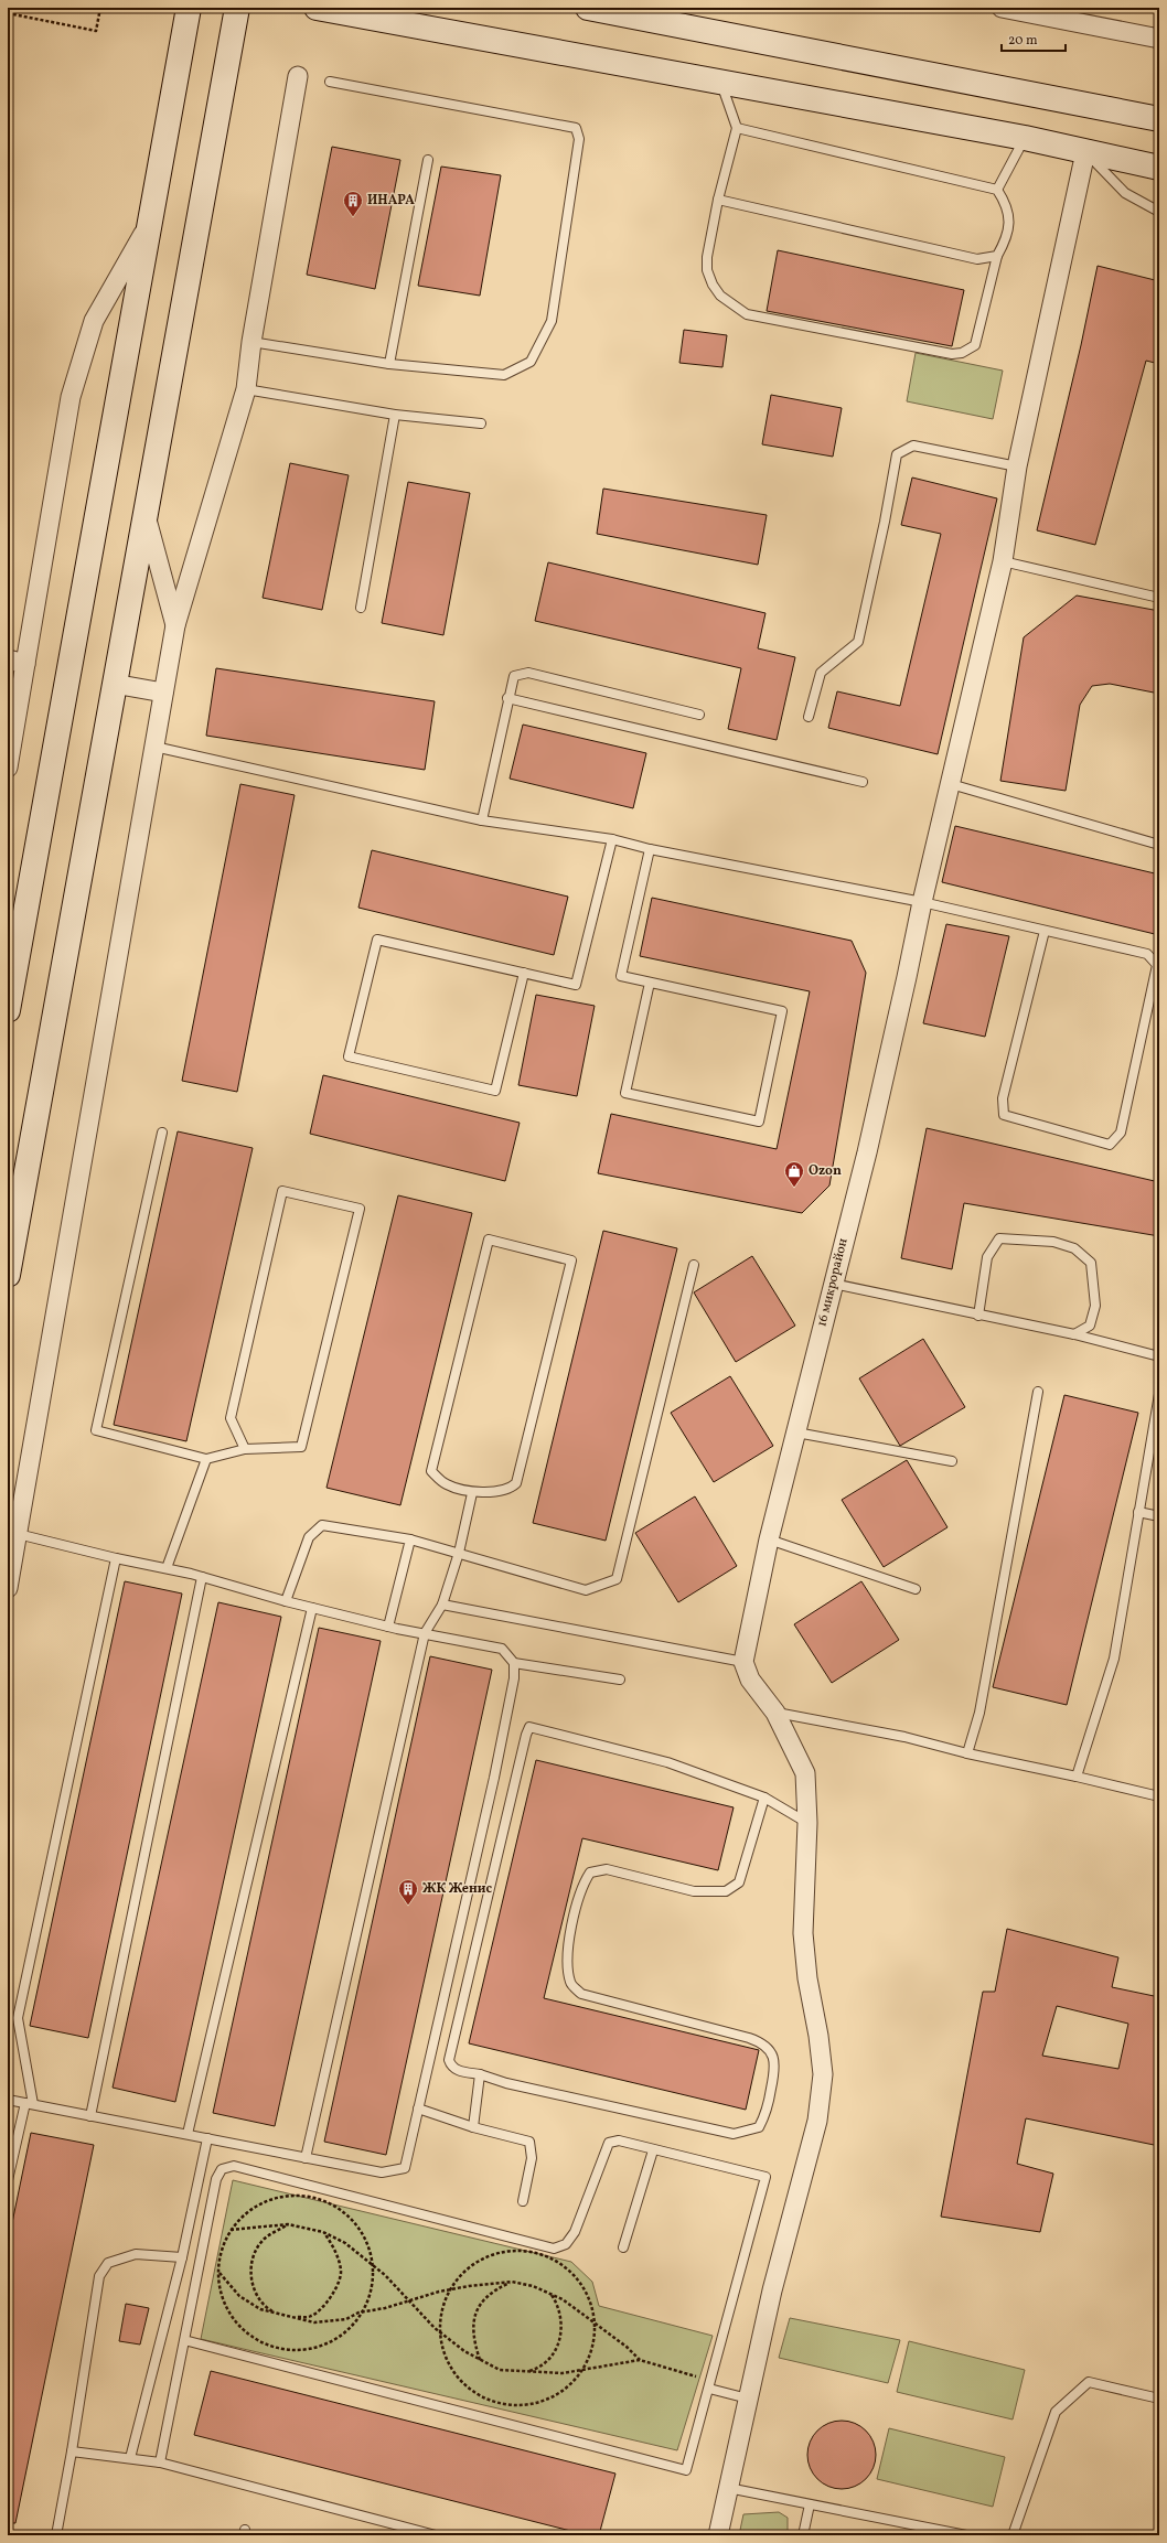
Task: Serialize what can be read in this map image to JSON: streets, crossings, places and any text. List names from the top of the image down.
{
  "streets": {
    "street": ["16 микрорайон"]
  },
  "places": {
    "building": ["ИНАРА", "ЖК Женис"],
    "shop": ["Ozon"]
  },
  "scale_bar": "20 m"
}
